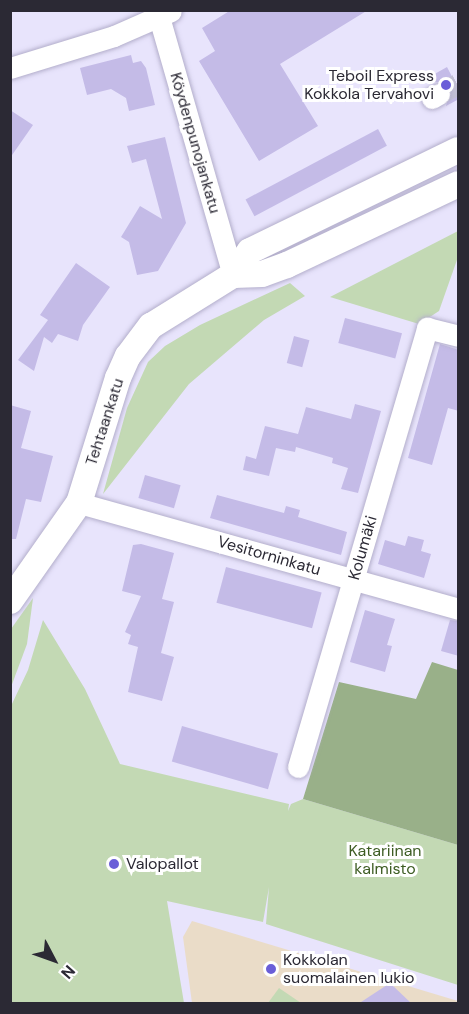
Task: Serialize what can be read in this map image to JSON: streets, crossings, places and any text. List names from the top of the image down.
{
  "streets": {
    "main road": ["Tehtaankatu"],
    "street": ["Köydenpunojankatu", "Kolumäki", "Vesitorninkatu"]
  },
  "crossings": [
    ["Köydenpunojankatu", "Tehtaankatu"],
    ["Tehtaankatu", "Vesitorninkatu"],
    ["Kolumäki", "Vesitorninkatu"]
  ],
  "parks": ["Katariinan kalmisto"],
  "places": ["Teboil Express Kokkola Tervahovi", "Valopallot", "Kokkolan suomalainen lukio"],
  "north": "bottom right"
}
